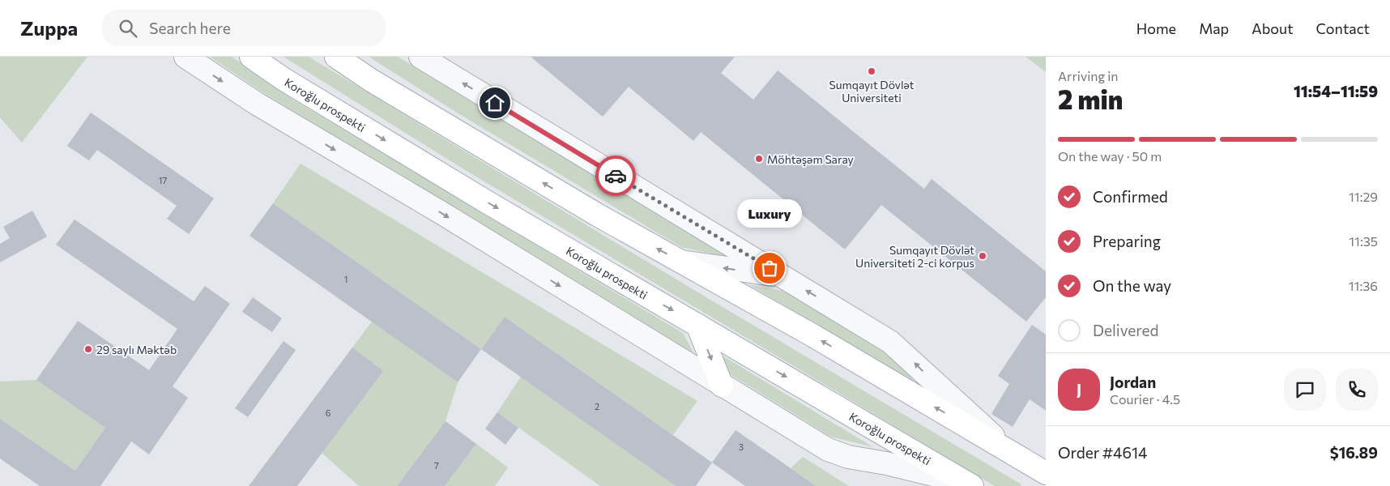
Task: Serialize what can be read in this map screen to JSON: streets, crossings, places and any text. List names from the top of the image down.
{
  "streets": {
    "main road": ["Koroğlu prospekti"]
  },
  "places": [
    "Sumqayıt Dövlət Universiteti",
    "Möhtəşəm Saray",
    "Sumqayıt Dövlət Universiteti 2-ci korpus",
    "Luxury",
    "29 saylı Məktəb"
  ],
  "house_numbers": [
    "17",
    "1",
    "2",
    "6",
    "3",
    "7"
  ],
  "page": {
    "header": "Zuppa",
    "search": "Search here",
    "nav": [
      "Home",
      "Map",
      "About",
      "Contact"
    ],
    "heading": ["2 min", "Arriving in", "11:54–11:59"],
    "panel": [
      "Jordan",
      "Courier · 4.5",
      "Order #4614",
      "$16.89"
    ],
    "bar": "On the way · 50 m",
    "list": [
      ["Confirmed", "11:29"],
      ["Preparing", "11:35"],
      ["On the way", "11:36"],
      "Delivered"
    ],
    "bubble": "Luxury",
    "round": "J"
  }
}
